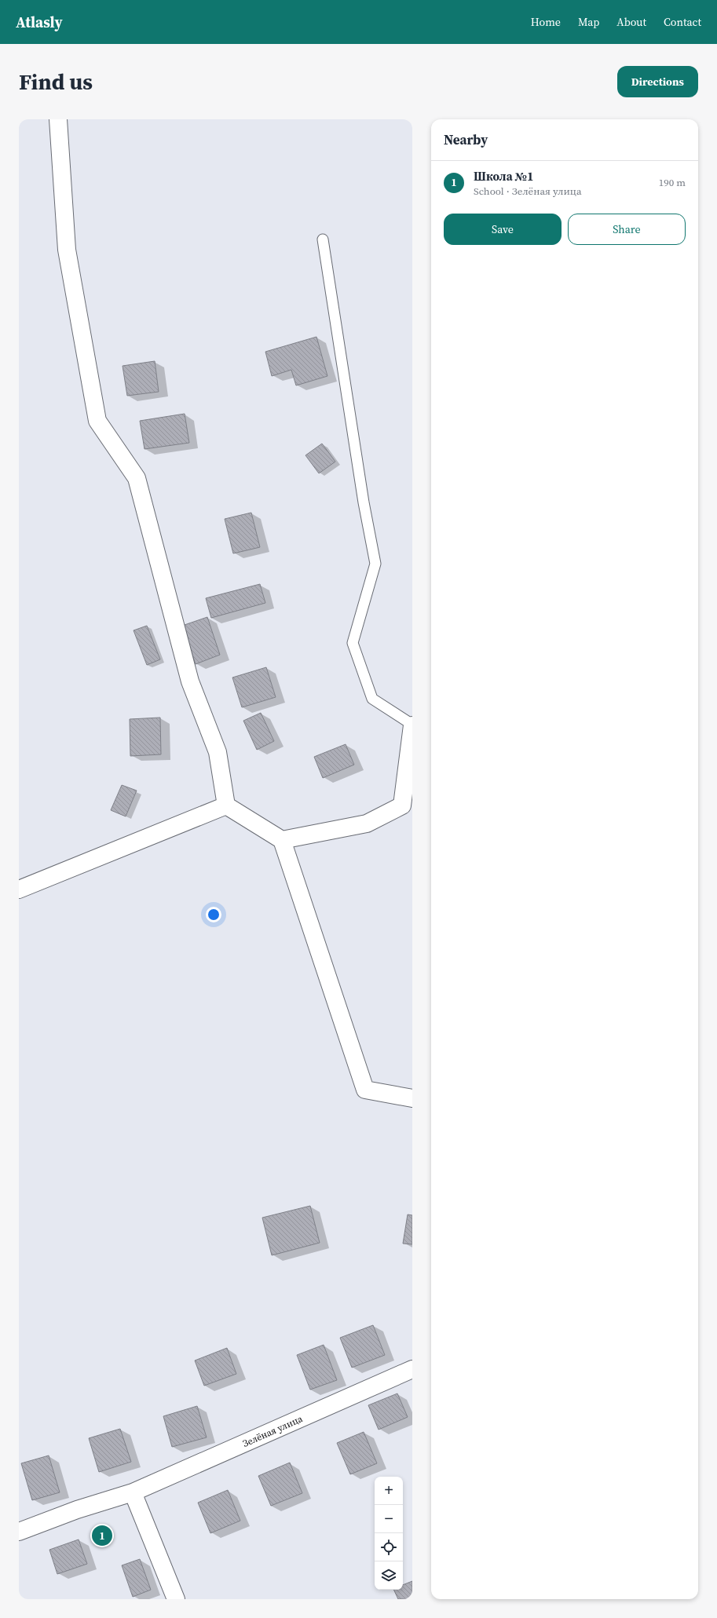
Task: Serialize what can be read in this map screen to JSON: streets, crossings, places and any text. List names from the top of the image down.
{
  "streets": {
    "street": ["Зелёная улица"]
  },
  "page": {
    "header": "Atlasly",
    "nav": [
      "Home",
      "Map",
      "About",
      "Contact"
    ],
    "buttons": [
      "Directions",
      ["Save", "Share"]
    ],
    "title": "Find us",
    "heading": "Nearby",
    "list": [
      {
        "mark": "1",
        "name": "Школа №1",
        "note": "School · Зелёная улица",
        "value": "190 m"
      }
    ],
    "map_buttons": ["+", "−"],
    "pins": "1"
  }
}
